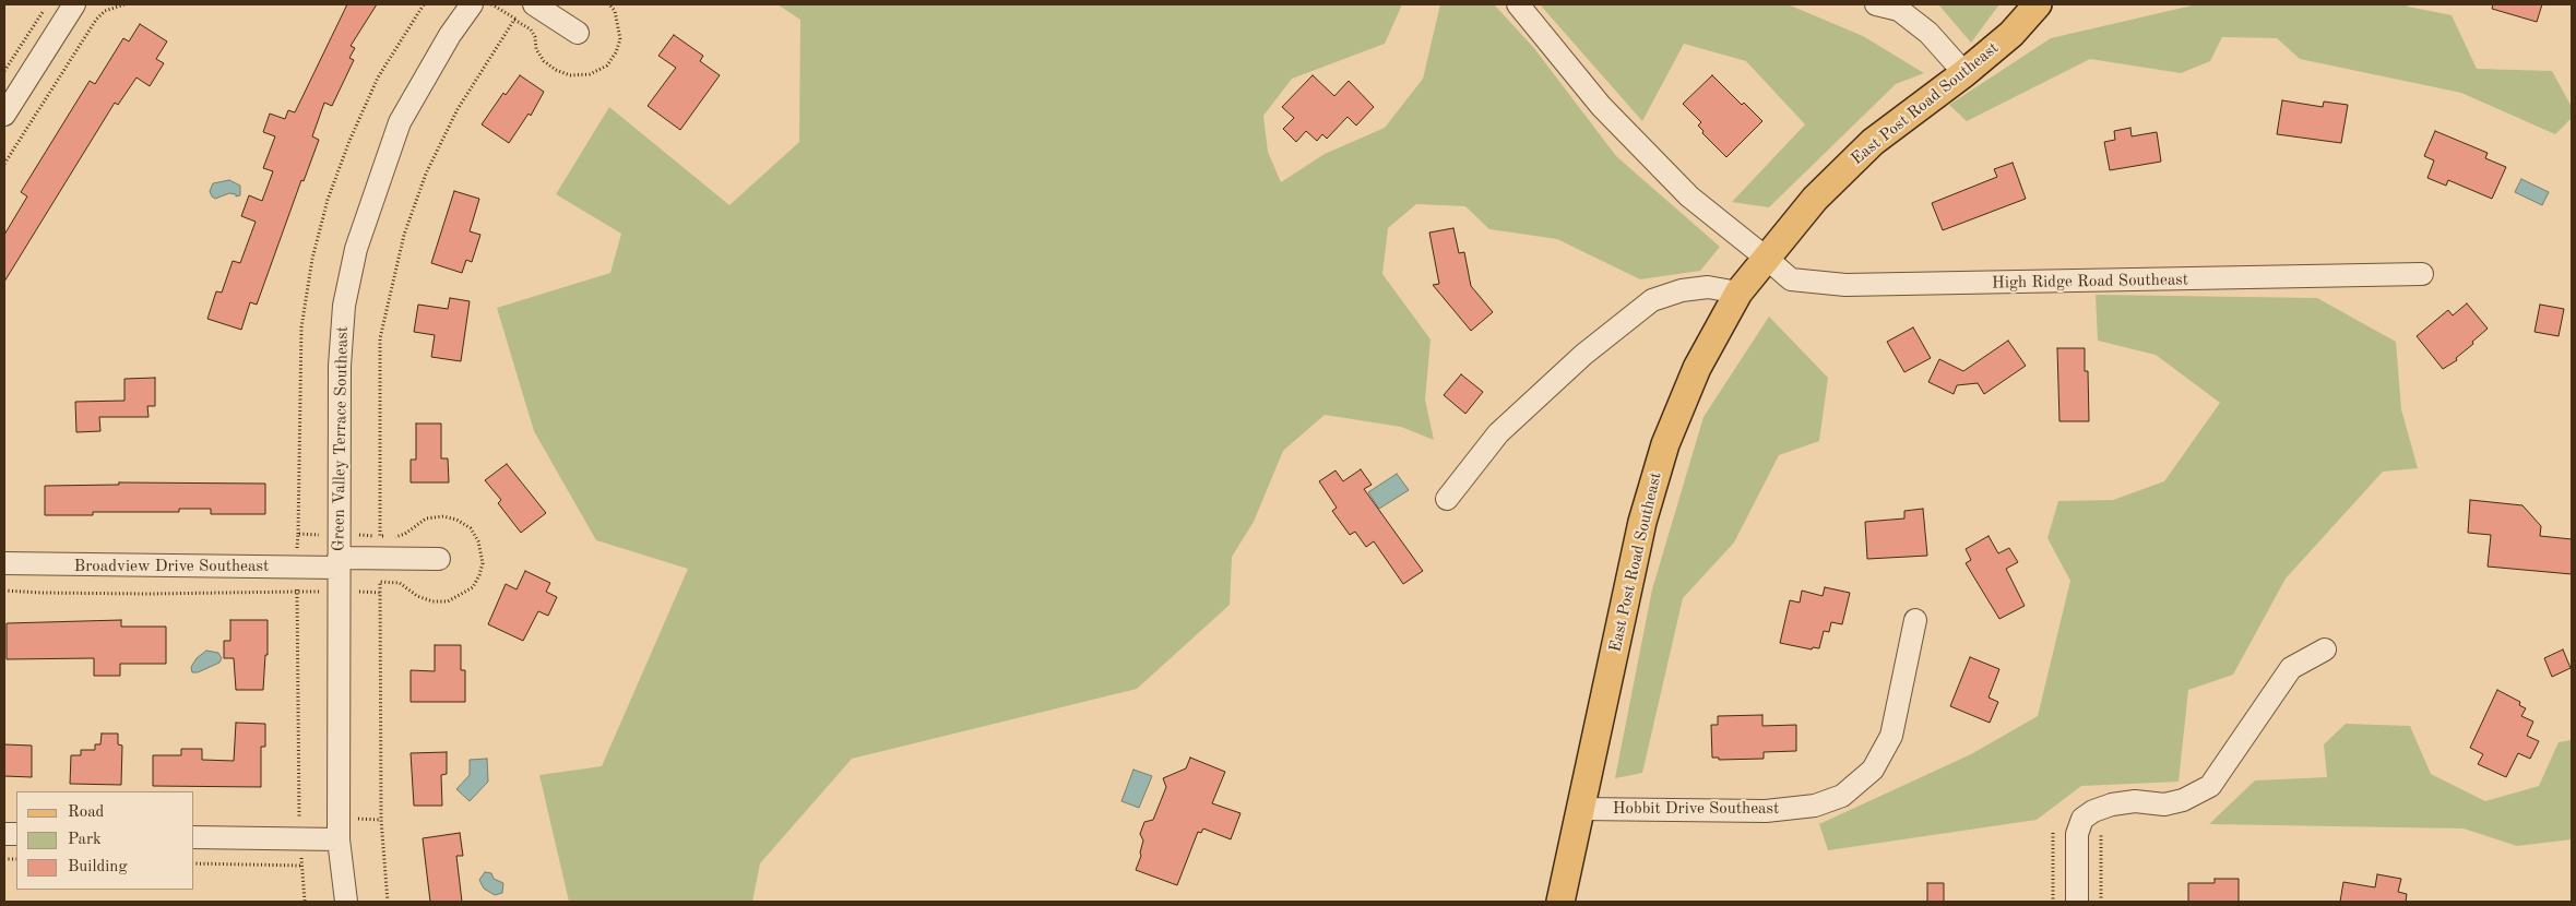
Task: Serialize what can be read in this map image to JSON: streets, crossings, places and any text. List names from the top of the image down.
{
  "streets": {
    "main road": ["East Post Road Southeast"],
    "street": [
      "High Ridge Road Southeast",
      "Green Valley Terrace Southeast",
      "Broadview Drive Southeast",
      "Hobbit Drive Southeast"
    ]
  },
  "crossings": [
    ["East Post Road Southeast", "High Ridge Road Southeast"],
    ["East Post Road Southeast", "Hobbit Drive Southeast"],
    ["Green Valley Terrace Southeast", "Broadview Drive Southeast"]
  ],
  "legend": ["Road", "Park", "Building"]
}
